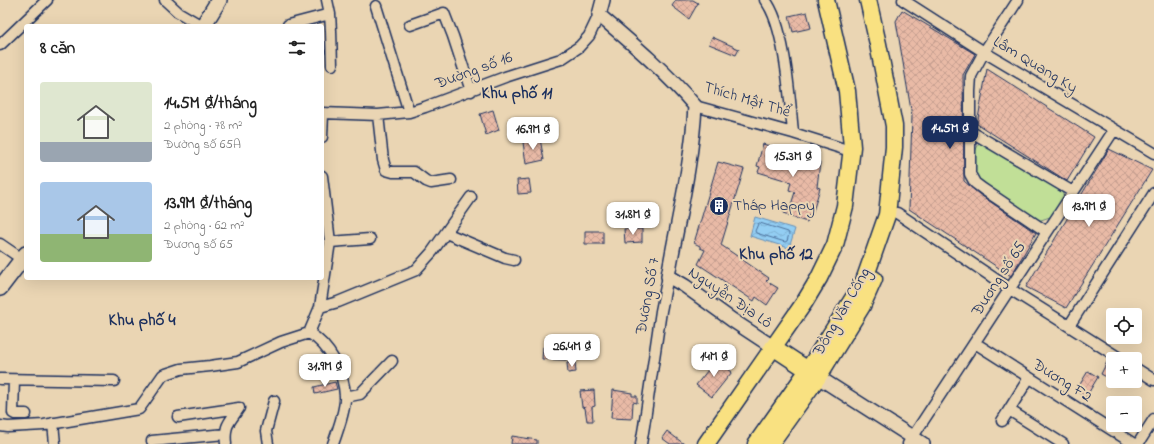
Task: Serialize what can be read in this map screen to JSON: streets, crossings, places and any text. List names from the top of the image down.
{
  "streets": {
    "main road": ["Đồng Văn Cống"],
    "street": [
      "Lâm Quang Ky",
      "Đường số 16",
      "Thích Mật Thể",
      "Đương số 65",
      "Đường Số 7",
      "Nguyễn Địa Lô",
      "Đương F2"
    ]
  },
  "crossings": [
    ["Lâm Quang Ky", "Đương số 65"],
    ["Đường số 16", "Thích Mật Thể"],
    ["Thích Mật Thể", "Đường Số 7"],
    ["Đương số 65", "Đương F2"],
    ["Đường Số 7", "Nguyễn Địa Lô"]
  ],
  "districts": ["Khu phố 11", "Khu phố 12", "Khu phố 4"],
  "places": {
    "building": ["Tháp Happy"]
  },
  "page": {
    "heading": "8 căn",
    "list": [
      {
        "name": "14.5M ₫/tháng",
        "note": "2 phòng · 78 m² · Đường số 65A"
      },
      {
        "name": "13.9M ₫/tháng",
        "note": "2 phòng · 62 m² · Đương số 65"
      }
    ],
    "price": [
      "14.5M ₫",
      "16.9M ₫",
      "15.3M ₫",
      "13.9M ₫",
      "31.8M ₫",
      "26.4M ₫",
      "14M ₫",
      "31.9M ₫"
    ],
    "map_buttons": ["+", "−"]
  }
}
